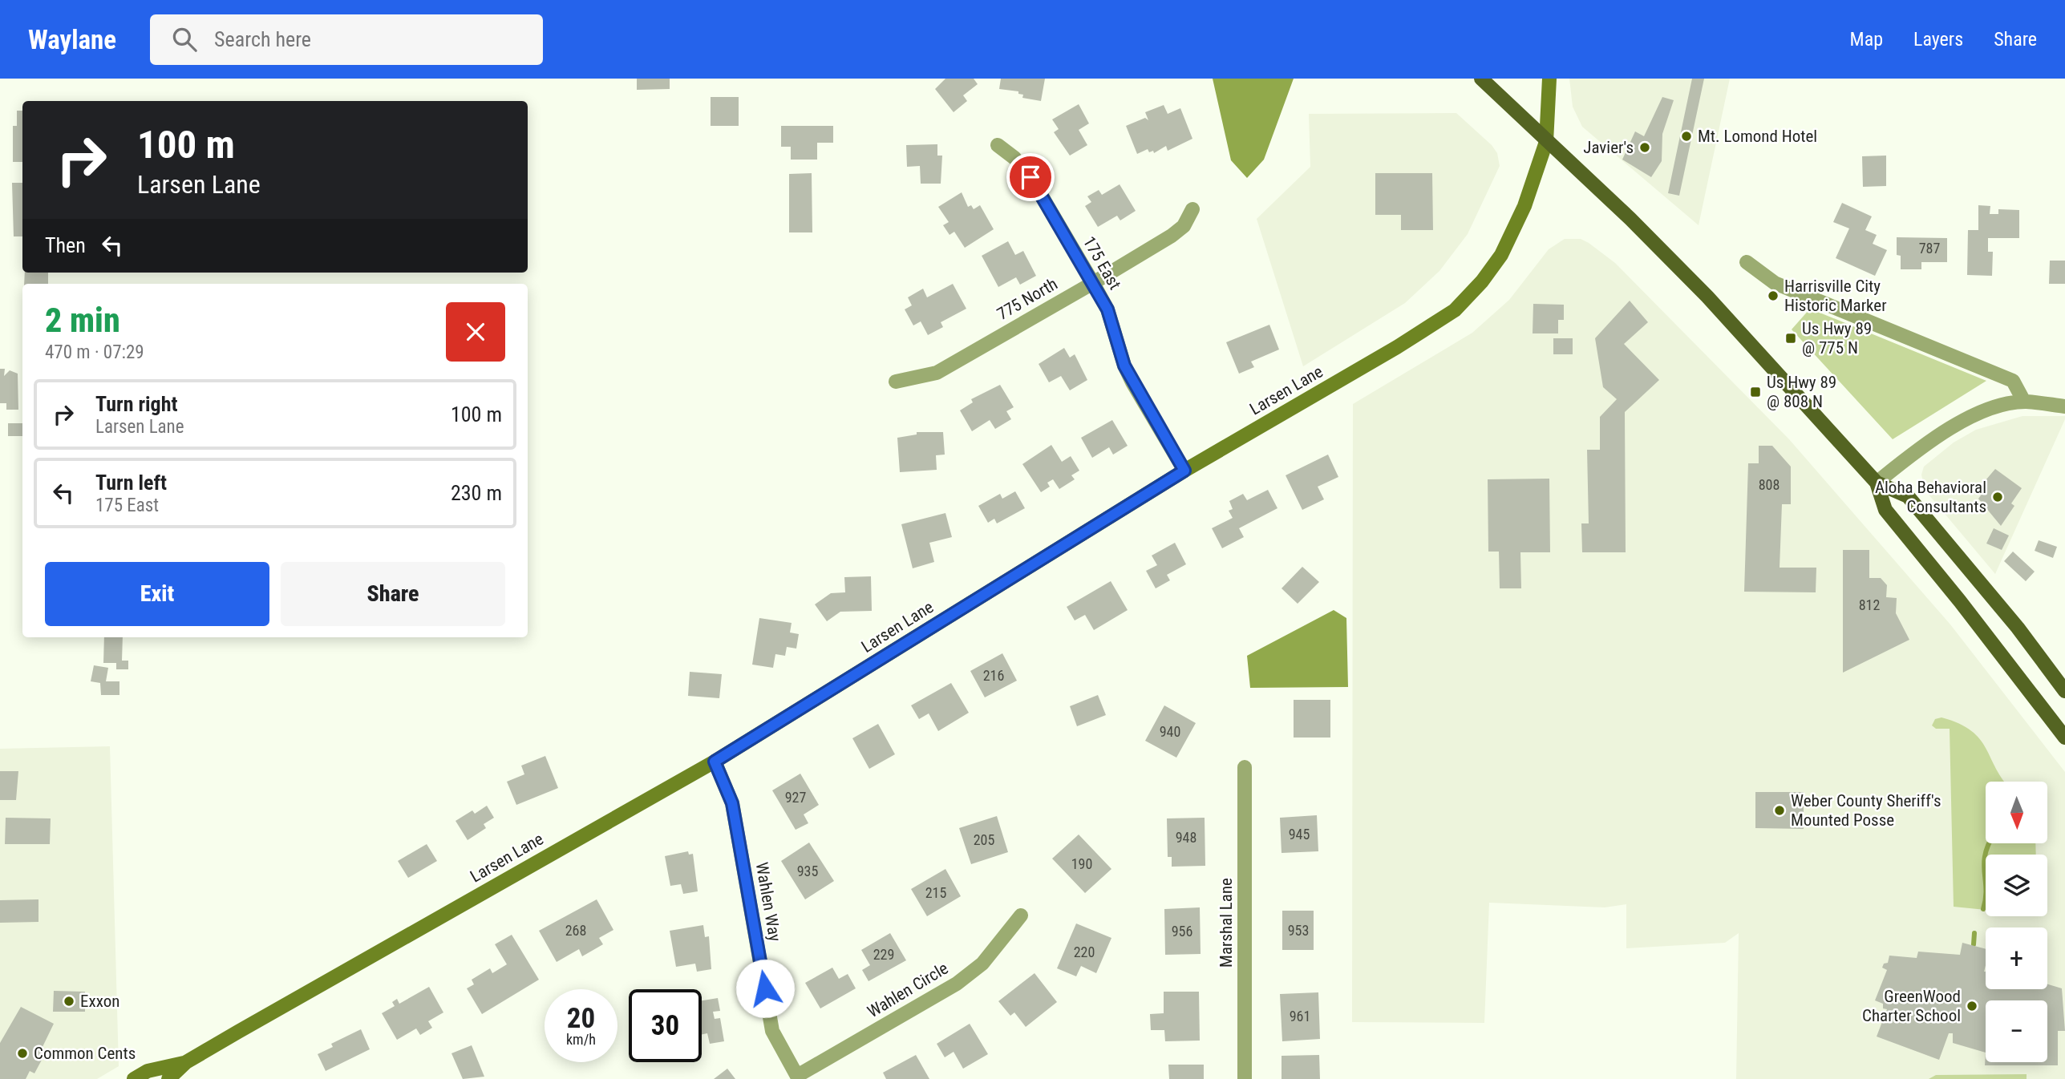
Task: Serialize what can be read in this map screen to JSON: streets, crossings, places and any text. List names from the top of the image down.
{
  "streets": {
    "main road": ["Larsen Lane"],
    "street": [
      "175 East",
      "775 North",
      "Wahlen Way",
      "Marshal Lane",
      "Wahlen Circle"
    ]
  },
  "crossings": [
    ["175 East", "775 North"],
    ["175 East", "Larsen Lane"],
    ["Larsen Lane", "Wahlen Way"],
    ["Wahlen Way", "Wahlen Circle"]
  ],
  "places": {
    "other": [
      "Mt. Lomond Hotel",
      "Javier's",
      "Harrisville City Historic Marker",
      "Aloha Behavioral Consultants",
      "Weber County Sheriff's Mounted Posse",
      "Exxon",
      "GreenWood Charter School",
      "Common Cents"
    ],
    "transit": ["Us Hwy 89 @ 775 N", "Us Hwy 89 @ 808 N"]
  },
  "house_numbers": [
    "787",
    "808",
    "812",
    "216",
    "940",
    "927",
    "945",
    "948",
    "205",
    "190",
    "935",
    "215",
    "268",
    "953",
    "956",
    "220",
    "229",
    "961"
  ],
  "north": "bottom",
  "page": {
    "header": "Waylane",
    "search": "Search here",
    "nav": ["Map", "Layers", "Share"],
    "turn": ["100 m", "Larsen Lane"],
    "then": "Then",
    "heading": ["2 min", "470 m · 07:29"],
    "list": [
      {
        "name": "Turn right",
        "note": "Larsen Lane",
        "value": "100 m"
      },
      {
        "name": "Turn left",
        "note": "175 East",
        "value": "230 m"
      }
    ],
    "buttons": ["Exit", "Share"],
    "map_buttons": ["+", "−"],
    "speed": "20 km/h",
    "limit": "30"
  }
}
